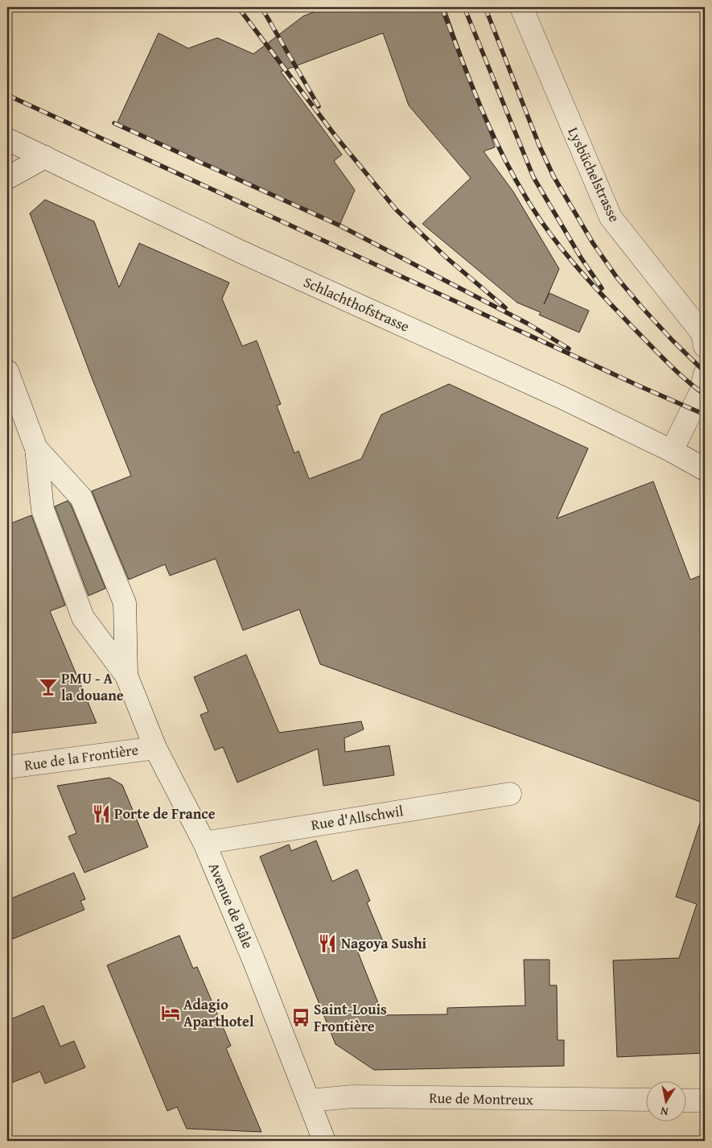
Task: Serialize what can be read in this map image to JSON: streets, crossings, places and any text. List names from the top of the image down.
{
  "streets": {
    "main road": [
      "Lysbüchelstrasse",
      "Schlachthofstrasse",
      "Rue de la Frontière",
      "Rue d'Allschwil",
      "Avenue de Bâle",
      "Rue de Montreux"
    ]
  },
  "crossings": [
    ["Rue de la Frontière", "Avenue de Bâle"],
    ["Rue d'Allschwil", "Avenue de Bâle"],
    ["Avenue de Bâle", "Rue de Montreux"]
  ],
  "places": {
    "bar": ["PMU - A la douane"],
    "restaurant": ["Porte de France", "Nagoya Sushi"],
    "hotel": ["Adagio Aparthotel"],
    "bus stop": ["Saint-Louis Frontière"]
  },
  "north": "bottom"
}
